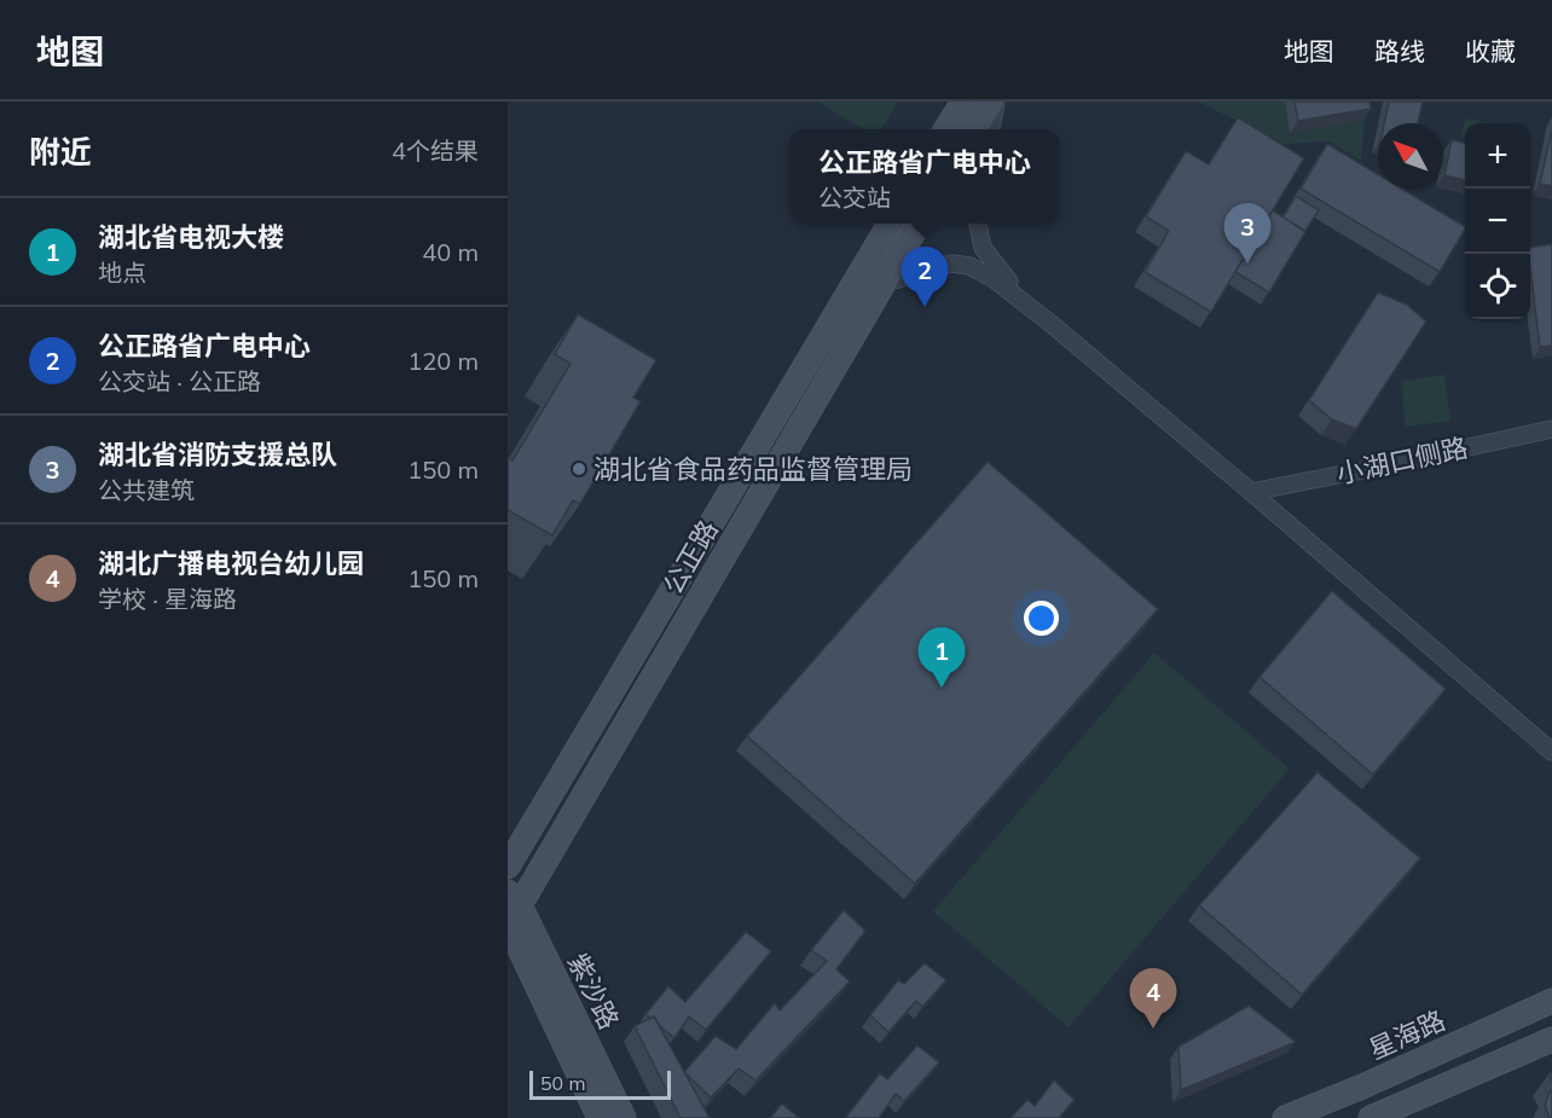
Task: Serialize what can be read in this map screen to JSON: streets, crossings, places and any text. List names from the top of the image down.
{
  "streets": {
    "main road": ["公正路", "紫沙路", "星海路"],
    "street": ["小湖口侧路"]
  },
  "crossings": [
    ["公正路", "紫沙路"]
  ],
  "places": ["湖北省食品药品监督管理局"],
  "scale_bar": "50 m",
  "north": "top left",
  "page": {
    "header": "地图",
    "nav": ["地图", "路线", "收藏"],
    "heading": ["附近", "4个结果"],
    "map_buttons": ["+", "−"],
    "popup": ["公正路省广电中心", "公交站"],
    "list": [
      {
        "mark": "1",
        "name": "湖北省电视大楼",
        "note": "地点",
        "value": "40 m"
      },
      {
        "mark": "2",
        "name": "公正路省广电中心",
        "note": "公交站 · 公正路",
        "value": "120 m"
      },
      {
        "mark": "3",
        "name": "湖北省消防支援总队",
        "note": "公共建筑",
        "value": "150 m"
      },
      {
        "mark": "4",
        "name": "湖北广播电视台幼儿园",
        "note": "学校 · 星海路",
        "value": "150 m"
      }
    ],
    "pins": [
      "3",
      "2",
      "1",
      "4"
    ],
    "scale": "50 m"
  }
}
